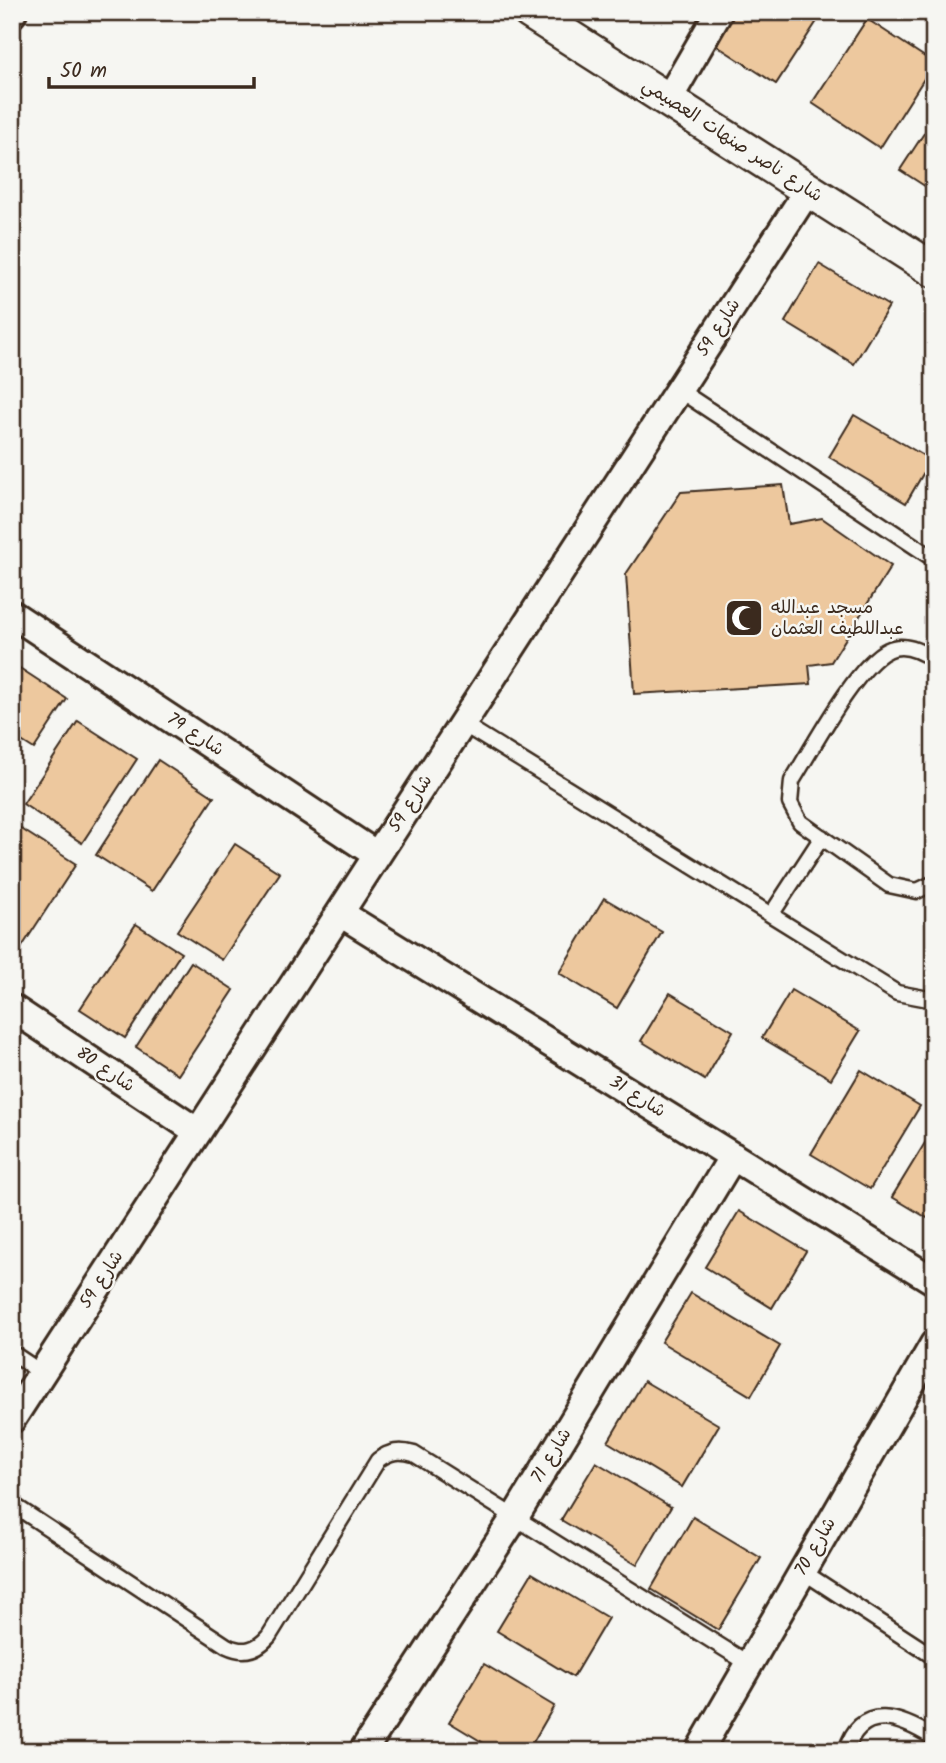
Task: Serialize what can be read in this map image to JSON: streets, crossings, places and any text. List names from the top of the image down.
{
  "streets": {
    "street": [
      "شارع ناصر صنهات العصيمي",
      "شارع 59",
      "شارع 79",
      "شارع 80",
      "شارع 31",
      "شارع 71",
      "شارع 70"
    ]
  },
  "crossings": [
    ["شارع ناصر صنهات العصيمي", "شارع 59"],
    ["شارع 59", "شارع 79"],
    ["شارع 59", "شارع 80"],
    ["شارع 59", "شارع 31"],
    ["شارع 31", "شارع 71"]
  ],
  "places": {
    "mosque": ["مسجد عبدالله عبداللطيف العثمان"]
  },
  "scale_bar": "50 m"
}
